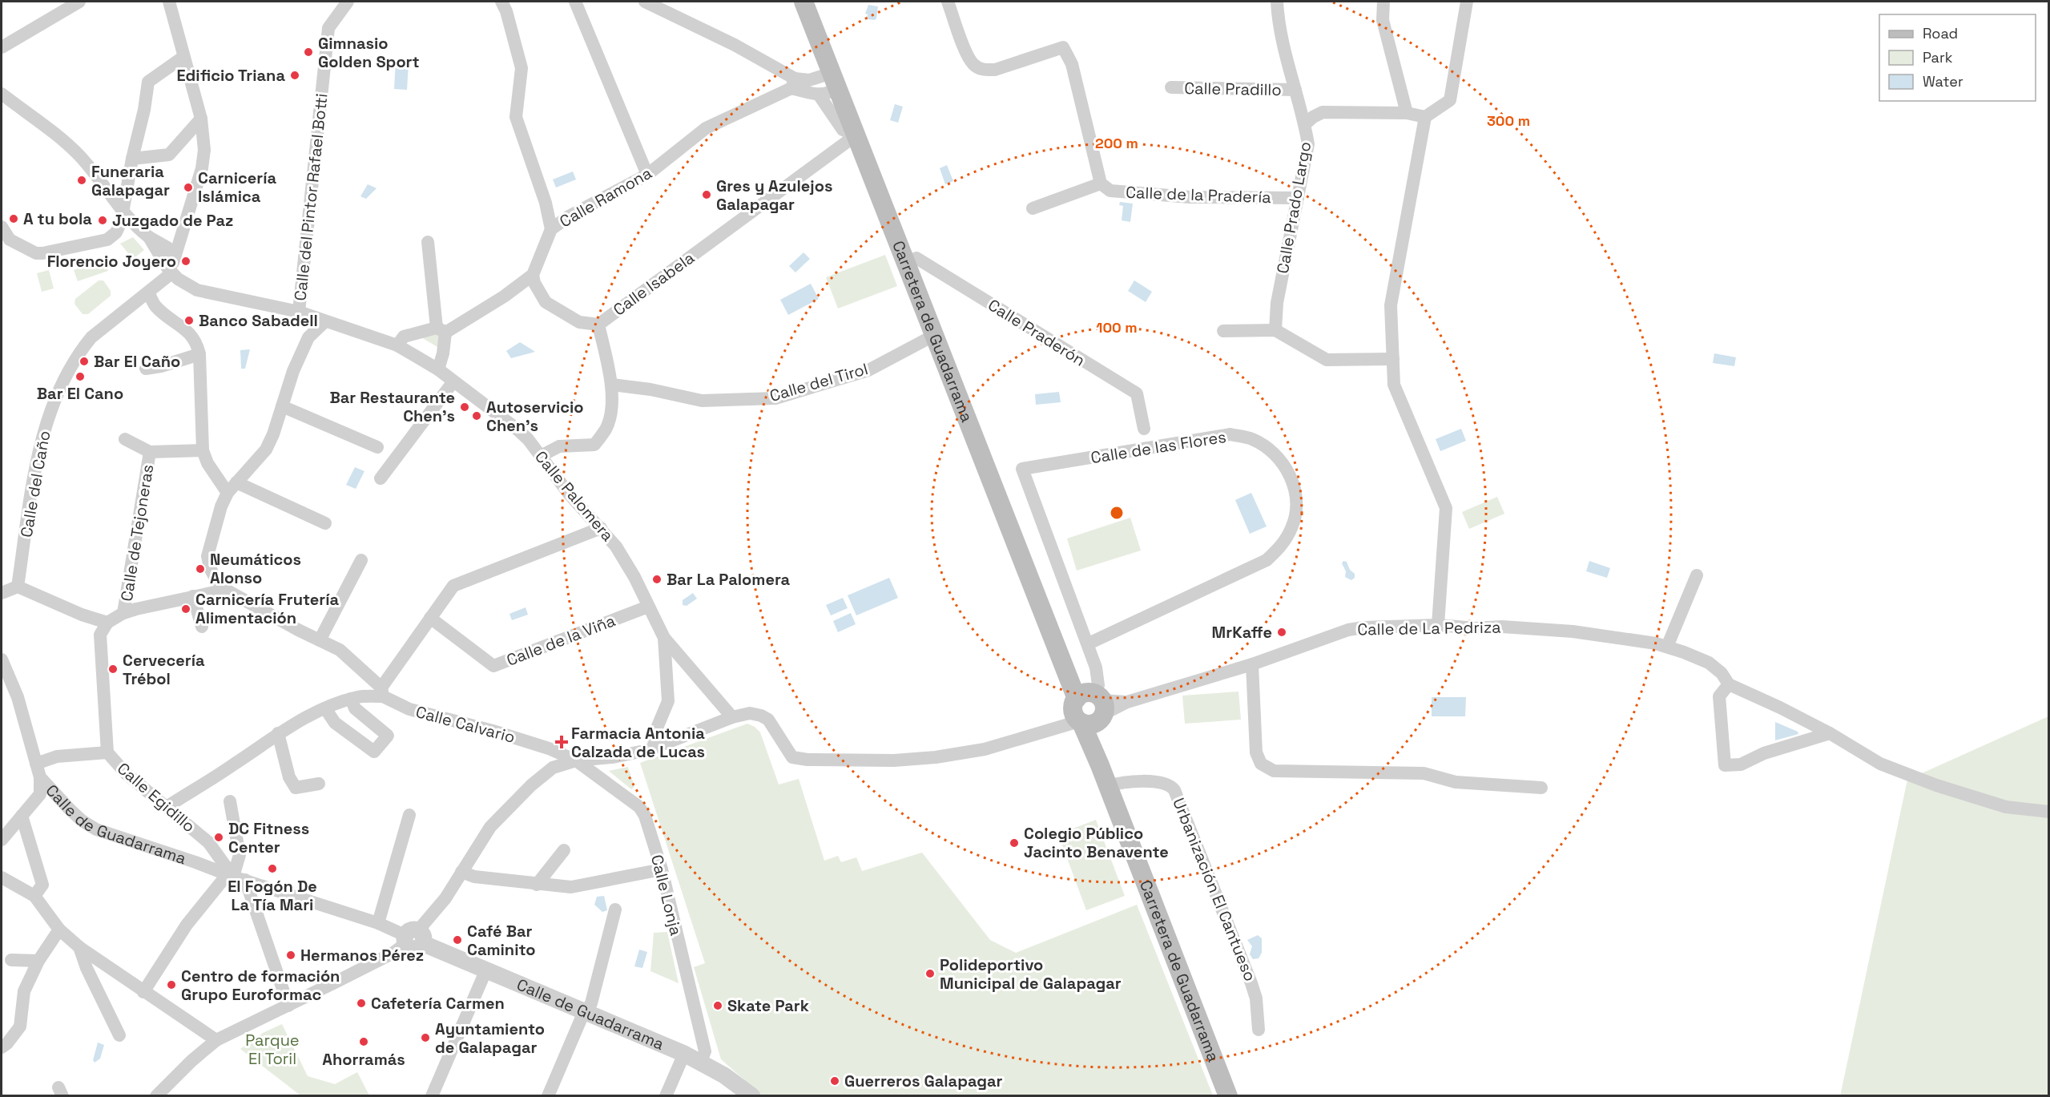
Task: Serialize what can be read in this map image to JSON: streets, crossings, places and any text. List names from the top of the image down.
{
  "streets": {
    "main road": ["Carretera de Guadarrama"],
    "street": [
      "Calle Pradillo",
      "Calle de la Pradería",
      "Calle del Pintor Rafael Botti",
      "Calle Ramona",
      "Calle Prado Largo",
      "Calle Isabela",
      "Calle Praderón",
      "Calle del Tirol",
      "Calle de las Flores",
      "Calle del Caño",
      "Calle Palomera",
      "Calle de Tejoneras",
      "Calle de La Pedriza",
      "Calle de la Viña",
      "Calle Calvario",
      "Calle Egidillo",
      "Calle de Guadarrama",
      "Urbanización El Cantueso",
      "Calle Lonja"
    ]
  },
  "crossings": [
    ["Calle Pradillo", "Calle Prado Largo"],
    ["Calle de la Pradería", "Calle Prado Largo"],
    ["Calle Isabela", "Carretera de Guadarrama"],
    ["Calle Isabela", "Calle del Tirol"],
    ["Calle Isabela", "Calle Palomera"],
    ["Carretera de Guadarrama", "Calle Praderón"],
    ["Carretera de Guadarrama", "Calle del Tirol"],
    ["Carretera de Guadarrama", "Calle de las Flores"],
    ["Carretera de Guadarrama", "Calle de La Pedriza"],
    ["Carretera de Guadarrama", "Urbanización El Cantueso"],
    ["Calle de las Flores", "Calle de La Pedriza"],
    ["Calle Palomera", "Calle de La Pedriza"],
    ["Calle Palomera", "Calle de la Viña"],
    ["Calle de La Pedriza", "Calle Calvario"],
    ["Calle de La Pedriza", "Calle Egidillo"],
    ["Calle de La Pedriza", "Calle de Guadarrama"],
    ["Calle de La Pedriza", "Calle Lonja"],
    ["Calle Calvario", "Calle Lonja"],
    ["Calle Egidillo", "Calle de Guadarrama"],
    ["Calle de Guadarrama", "Calle Lonja"]
  ],
  "parks": ["Parque El Toril"],
  "places": {
    "other": [
      "Gimnasio Golden Sport",
      "Edificio Triana",
      "Funeraria Galapagar",
      "Carnicería Islámica",
      "Gres y Azulejos Galapagar",
      "A tu bola",
      "Juzgado de Paz",
      "Florencio Joyero",
      "Banco Sabadell",
      "Bar El Caño",
      "Bar El Cano",
      "Bar Restaurante Chen's",
      "Autoservicio Chen's",
      "Neumáticos Alonso",
      "Bar La Palomera",
      "Carnicería Frutería Alimentación",
      "MrKaffe",
      "Cervecería Trébol",
      "DC Fitness Center",
      "Colegio Público Jacinto Benavente",
      "El Fogón De La Tía Mari",
      "Café Bar Caminito",
      "Hermanos Pérez",
      "Polideportivo Municipal de Galapagar",
      "Centro de formación Grupo Euroformac",
      "Cafetería Carmen",
      "Skate Park",
      "Ayuntamiento de Galapagar",
      "Ahorramás",
      "Guerreros Galapagar"
    ],
    "health": ["Farmacia Antonia Calzada de Lucas"]
  },
  "legend": ["Road", "Park", "Water"],
  "rings": ["300 m", "200 m", "100 m"]
}
